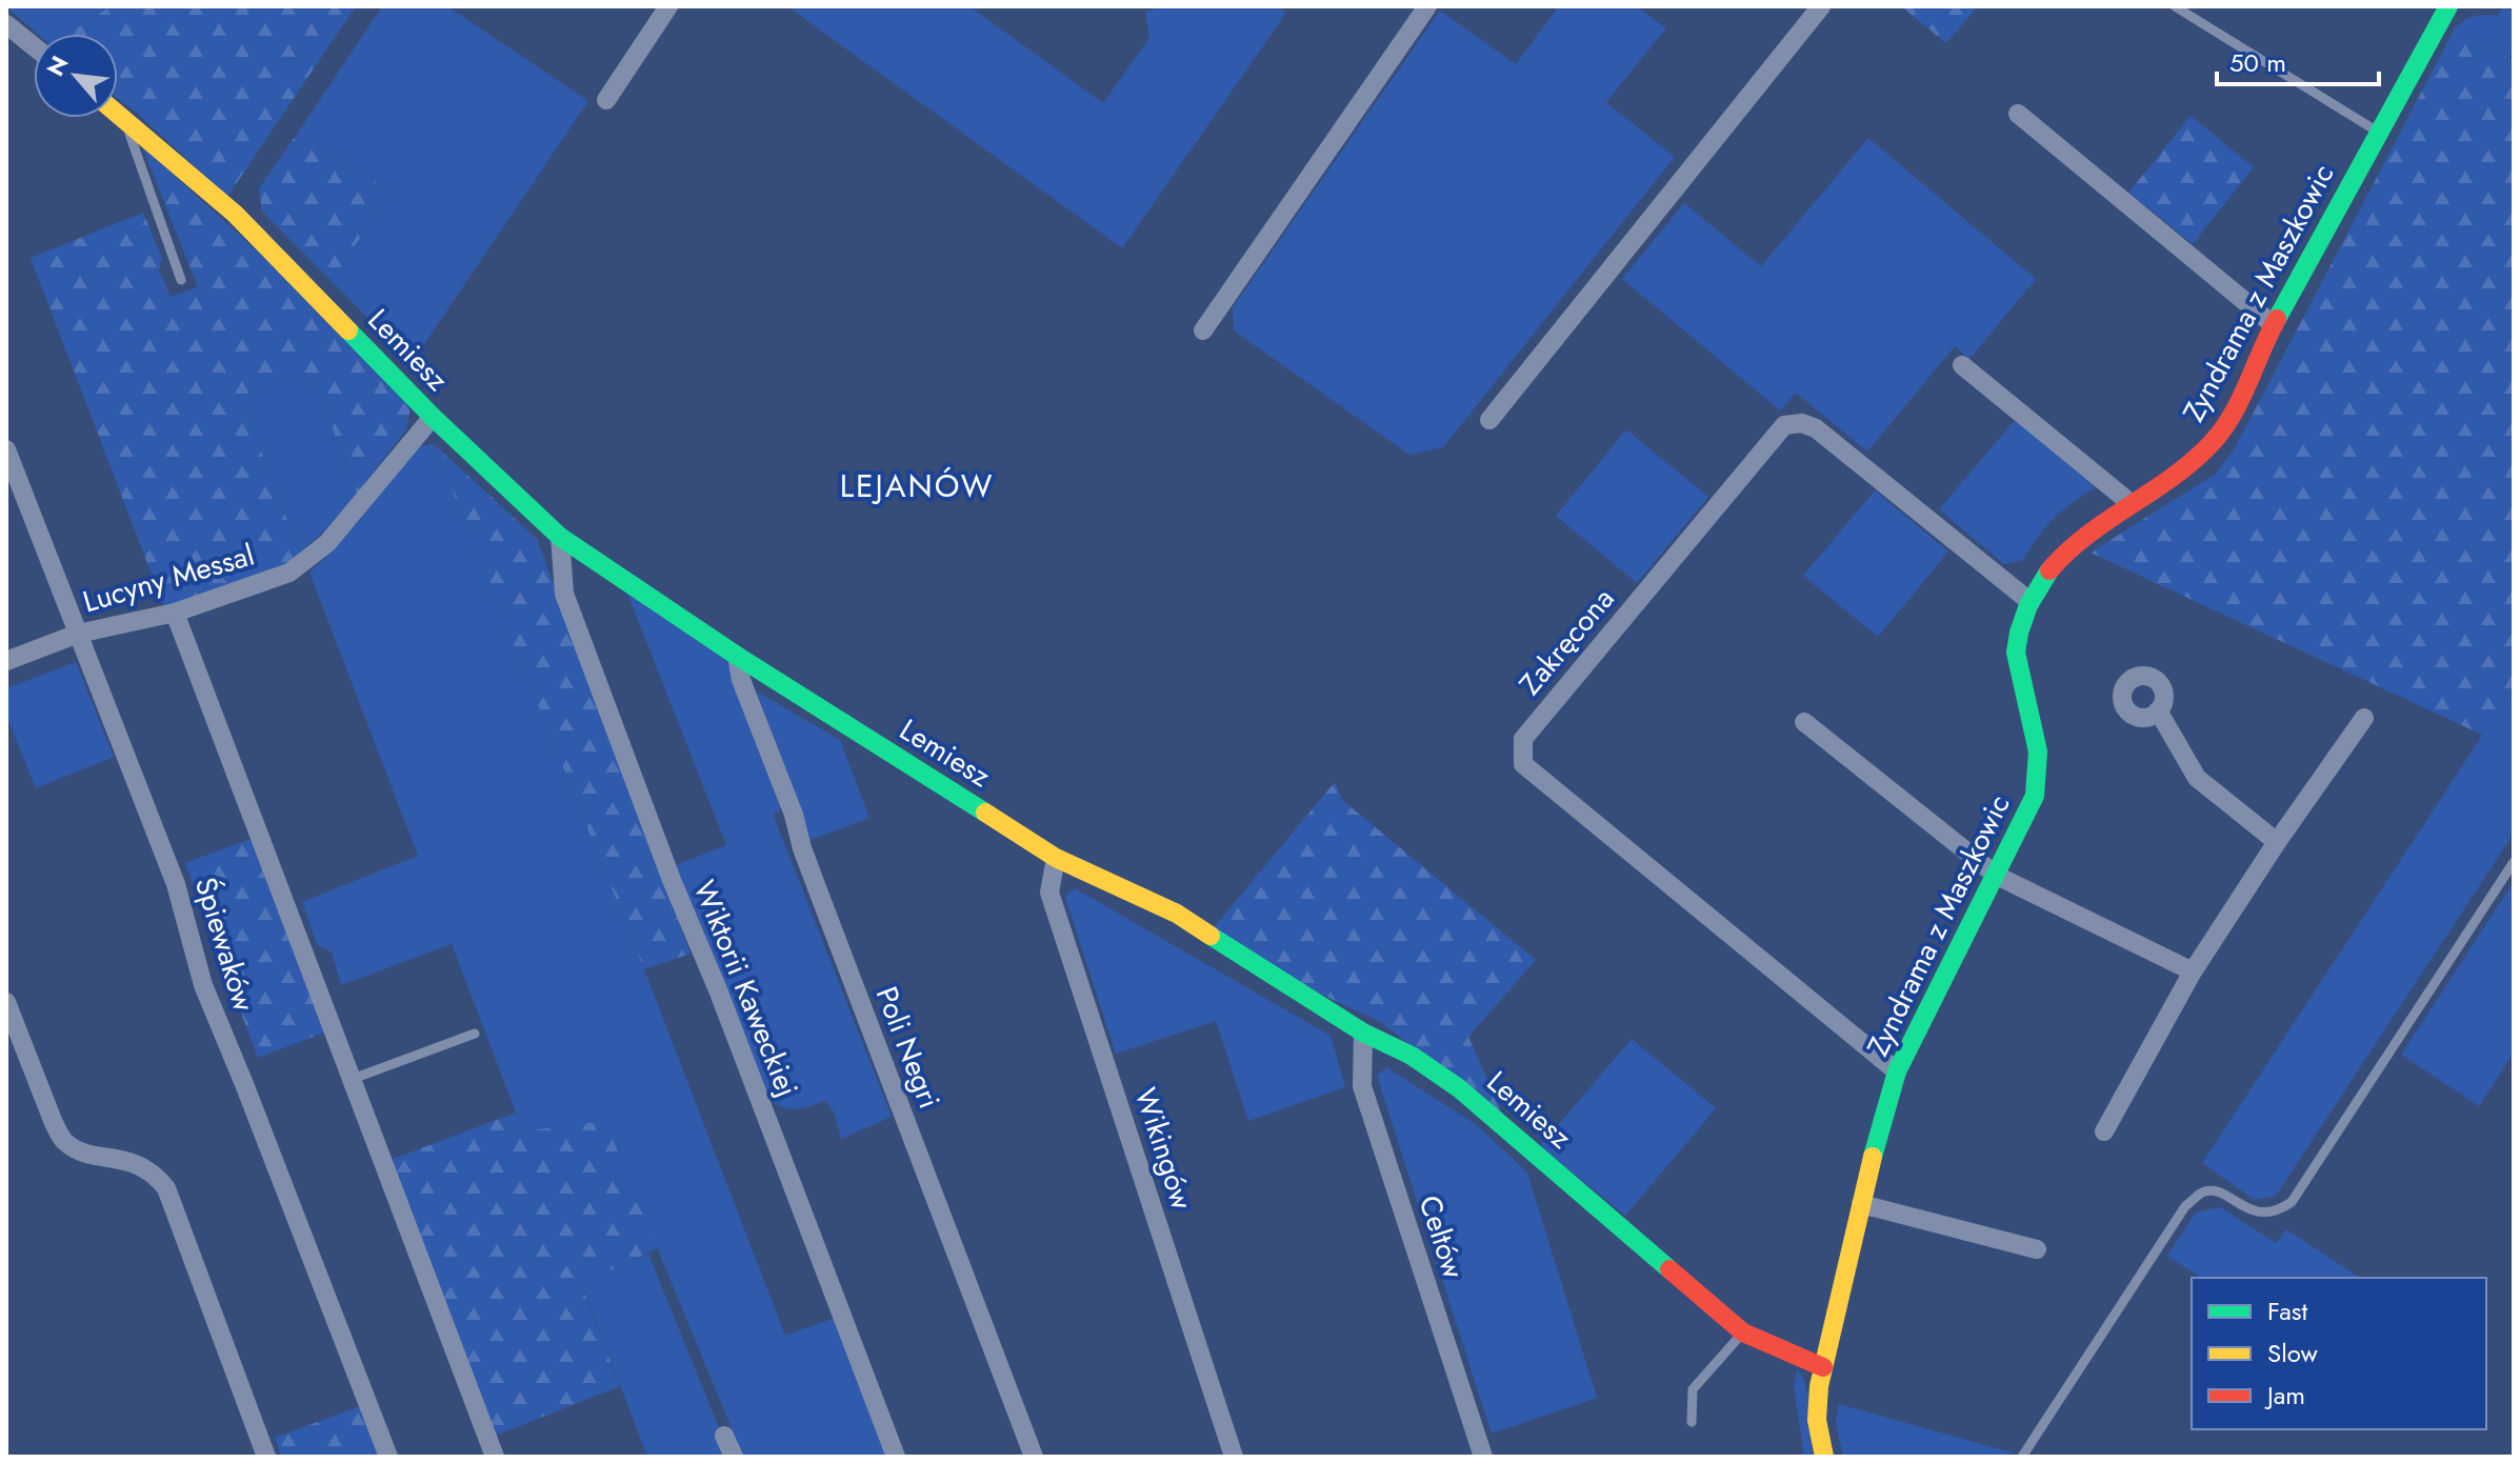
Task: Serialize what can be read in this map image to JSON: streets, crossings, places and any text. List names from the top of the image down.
{
  "streets": {
    "street": [
      "Zyndrama z Maszkowic",
      "Lemiesz",
      "Lucyny Messal",
      "Zakręcona",
      "Śpiewaków",
      "Wiktorii Kaweckiej",
      "Poli Negri",
      "Wikingów",
      "Celtów"
    ]
  },
  "crossings": [
    ["Zyndrama z Maszkowic", "Lemiesz"],
    ["Zyndrama z Maszkowic", "Zakręcona"],
    ["Lemiesz", "Lucyny Messal"],
    ["Lemiesz", "Wiktorii Kaweckiej"],
    ["Lemiesz", "Poli Negri"],
    ["Lemiesz", "Wikingów"],
    ["Lemiesz", "Celtów"],
    ["Lucyny Messal", "Śpiewaków"]
  ],
  "districts": ["LEJANÓW"],
  "legend": ["Fast", "Slow", "Jam"],
  "scale_bar": "50 m",
  "north": "top left"
}
